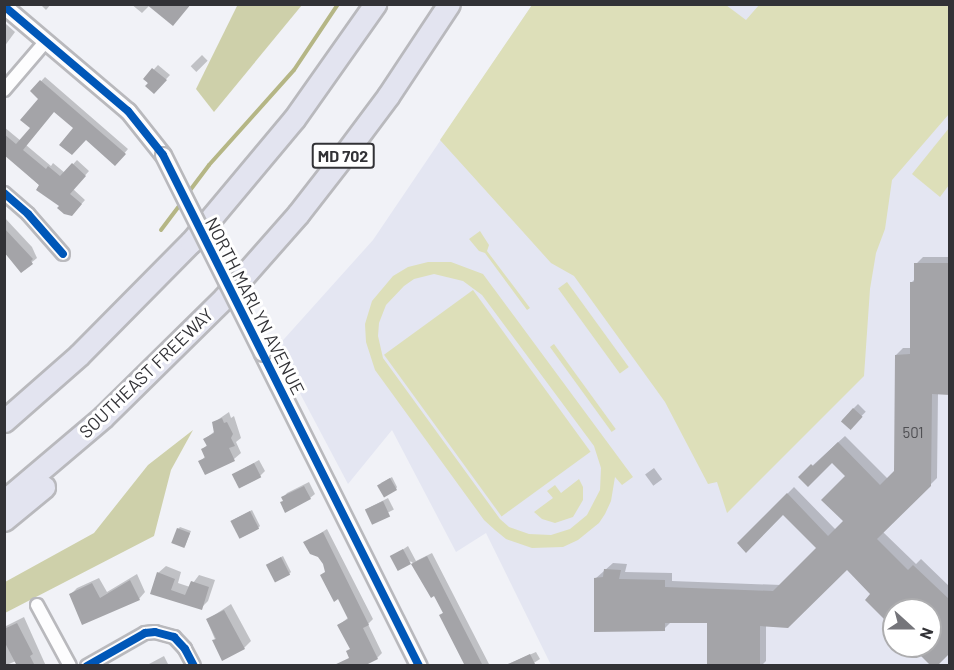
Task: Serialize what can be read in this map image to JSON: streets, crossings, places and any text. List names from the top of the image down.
{
  "streets": {
    "highway": ["MD 702", "SOUTHEAST FREEWAY"],
    "street": ["NORTH MARLYN AVENUE"]
  },
  "house_numbers": ["501"],
  "north": "right"
}
